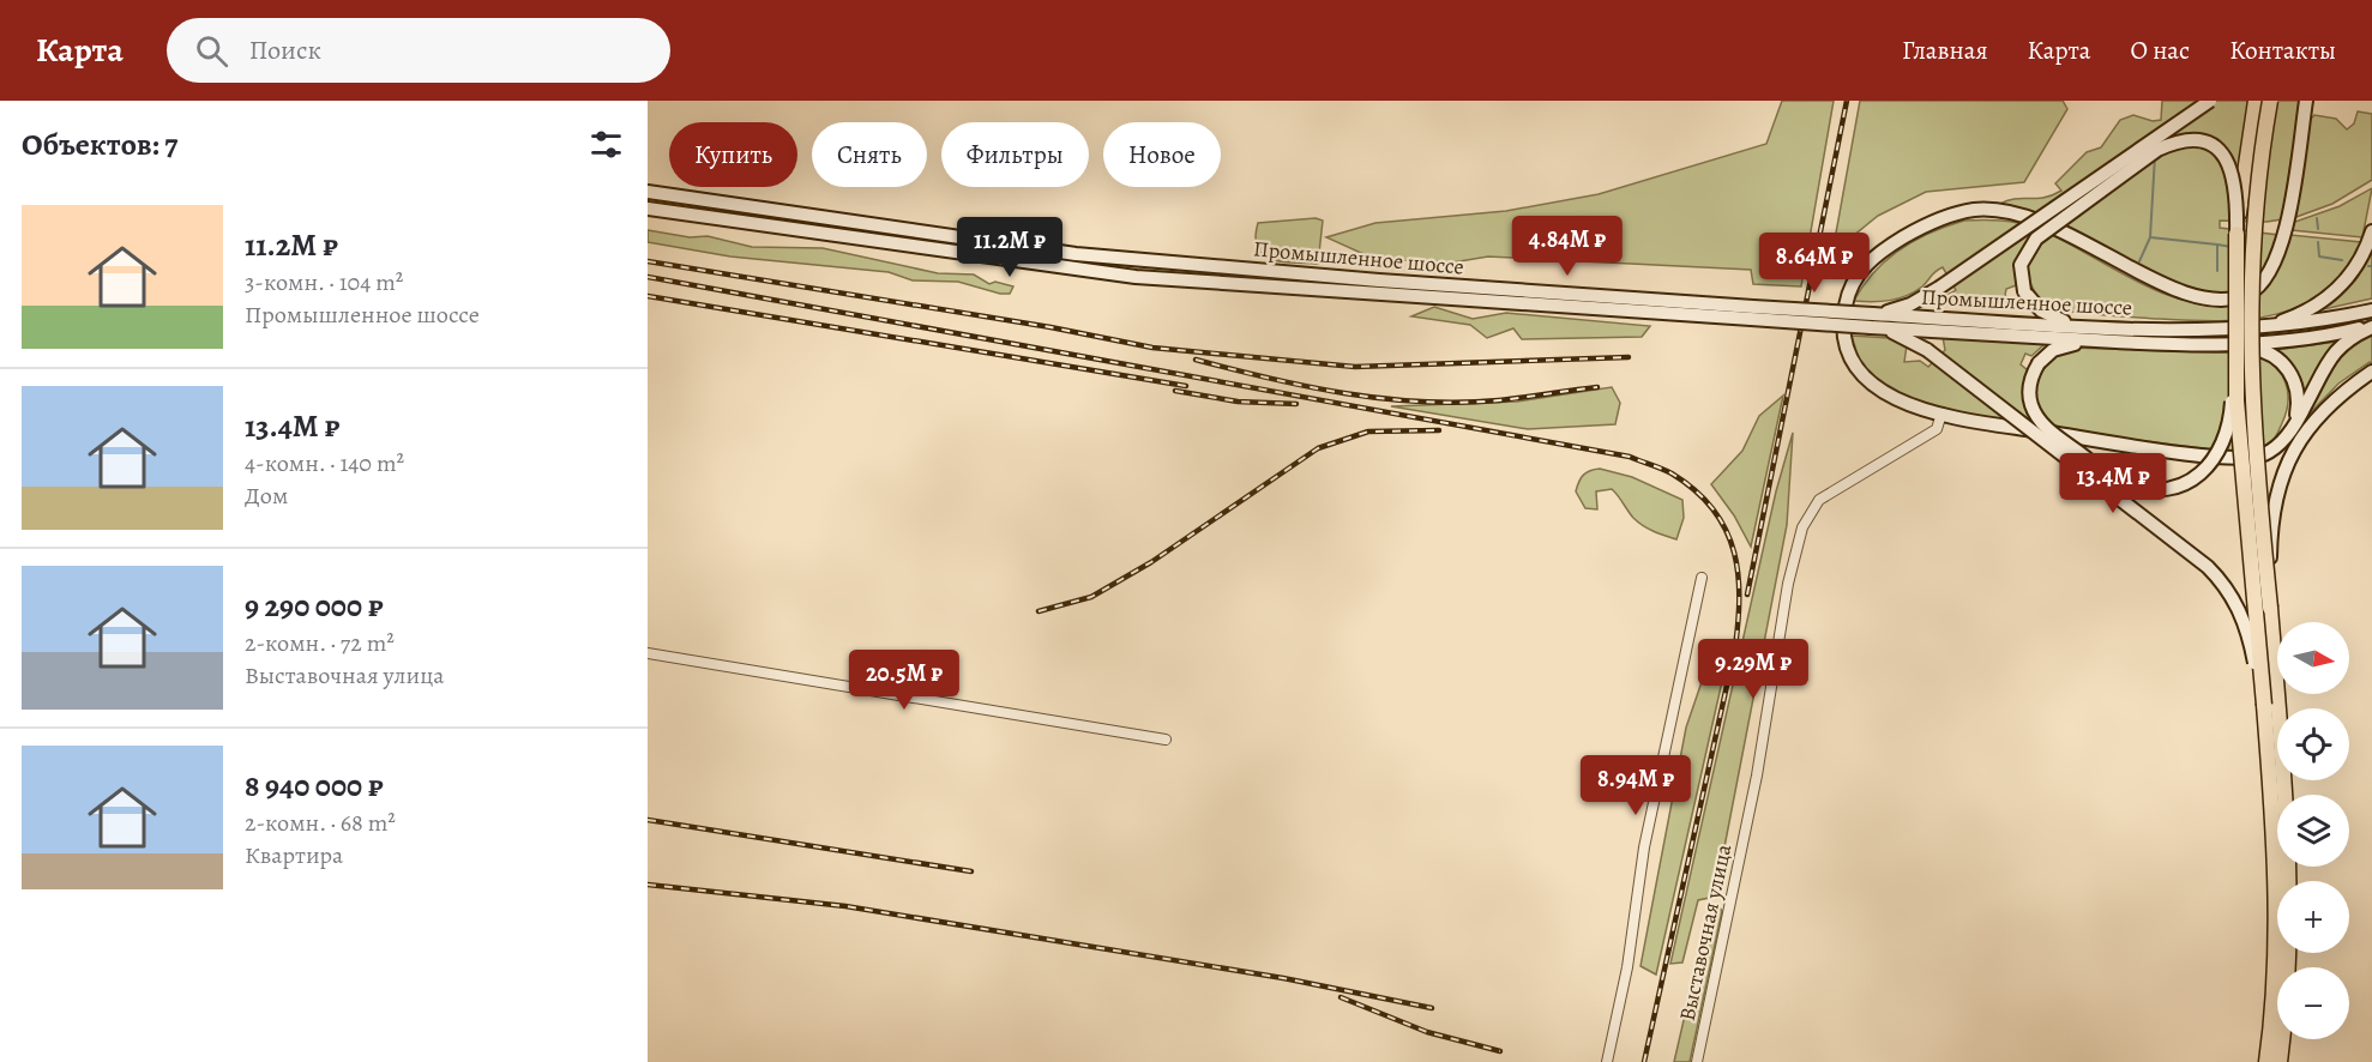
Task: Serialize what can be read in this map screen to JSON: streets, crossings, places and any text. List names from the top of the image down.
{
  "streets": {
    "main road": ["Промышленное шоссе"],
    "street": ["Выставочная улица"]
  },
  "north": "right",
  "page": {
    "header": "Карта",
    "search": "Поиск",
    "nav": [
      "Главная",
      "Карта",
      "О нас",
      "Контакты"
    ],
    "heading": "Объектов: 7",
    "chip": [
      "Купить",
      "Снять",
      "Фильтры",
      "Новое"
    ],
    "list": [
      {
        "name": "11.2M ₽",
        "note": "3-комн. · 104 m² · Промышленное шоссе"
      },
      {
        "name": "13.4M ₽",
        "note": "4-комн. · 140 m² · Дом"
      },
      {
        "name": "9 290 000 ₽",
        "note": "2-комн. · 72 m² · Выставочная улица"
      },
      {
        "name": "8 940 000 ₽",
        "note": "2-комн. · 68 m² · Квартира"
      }
    ],
    "price": [
      "4.84M ₽",
      "11.2M ₽",
      "8.64M ₽",
      "13.4M ₽",
      "9.29M ₽",
      "20.5M ₽",
      "8.94M ₽"
    ],
    "map_buttons": ["+", "−"]
  }
}
